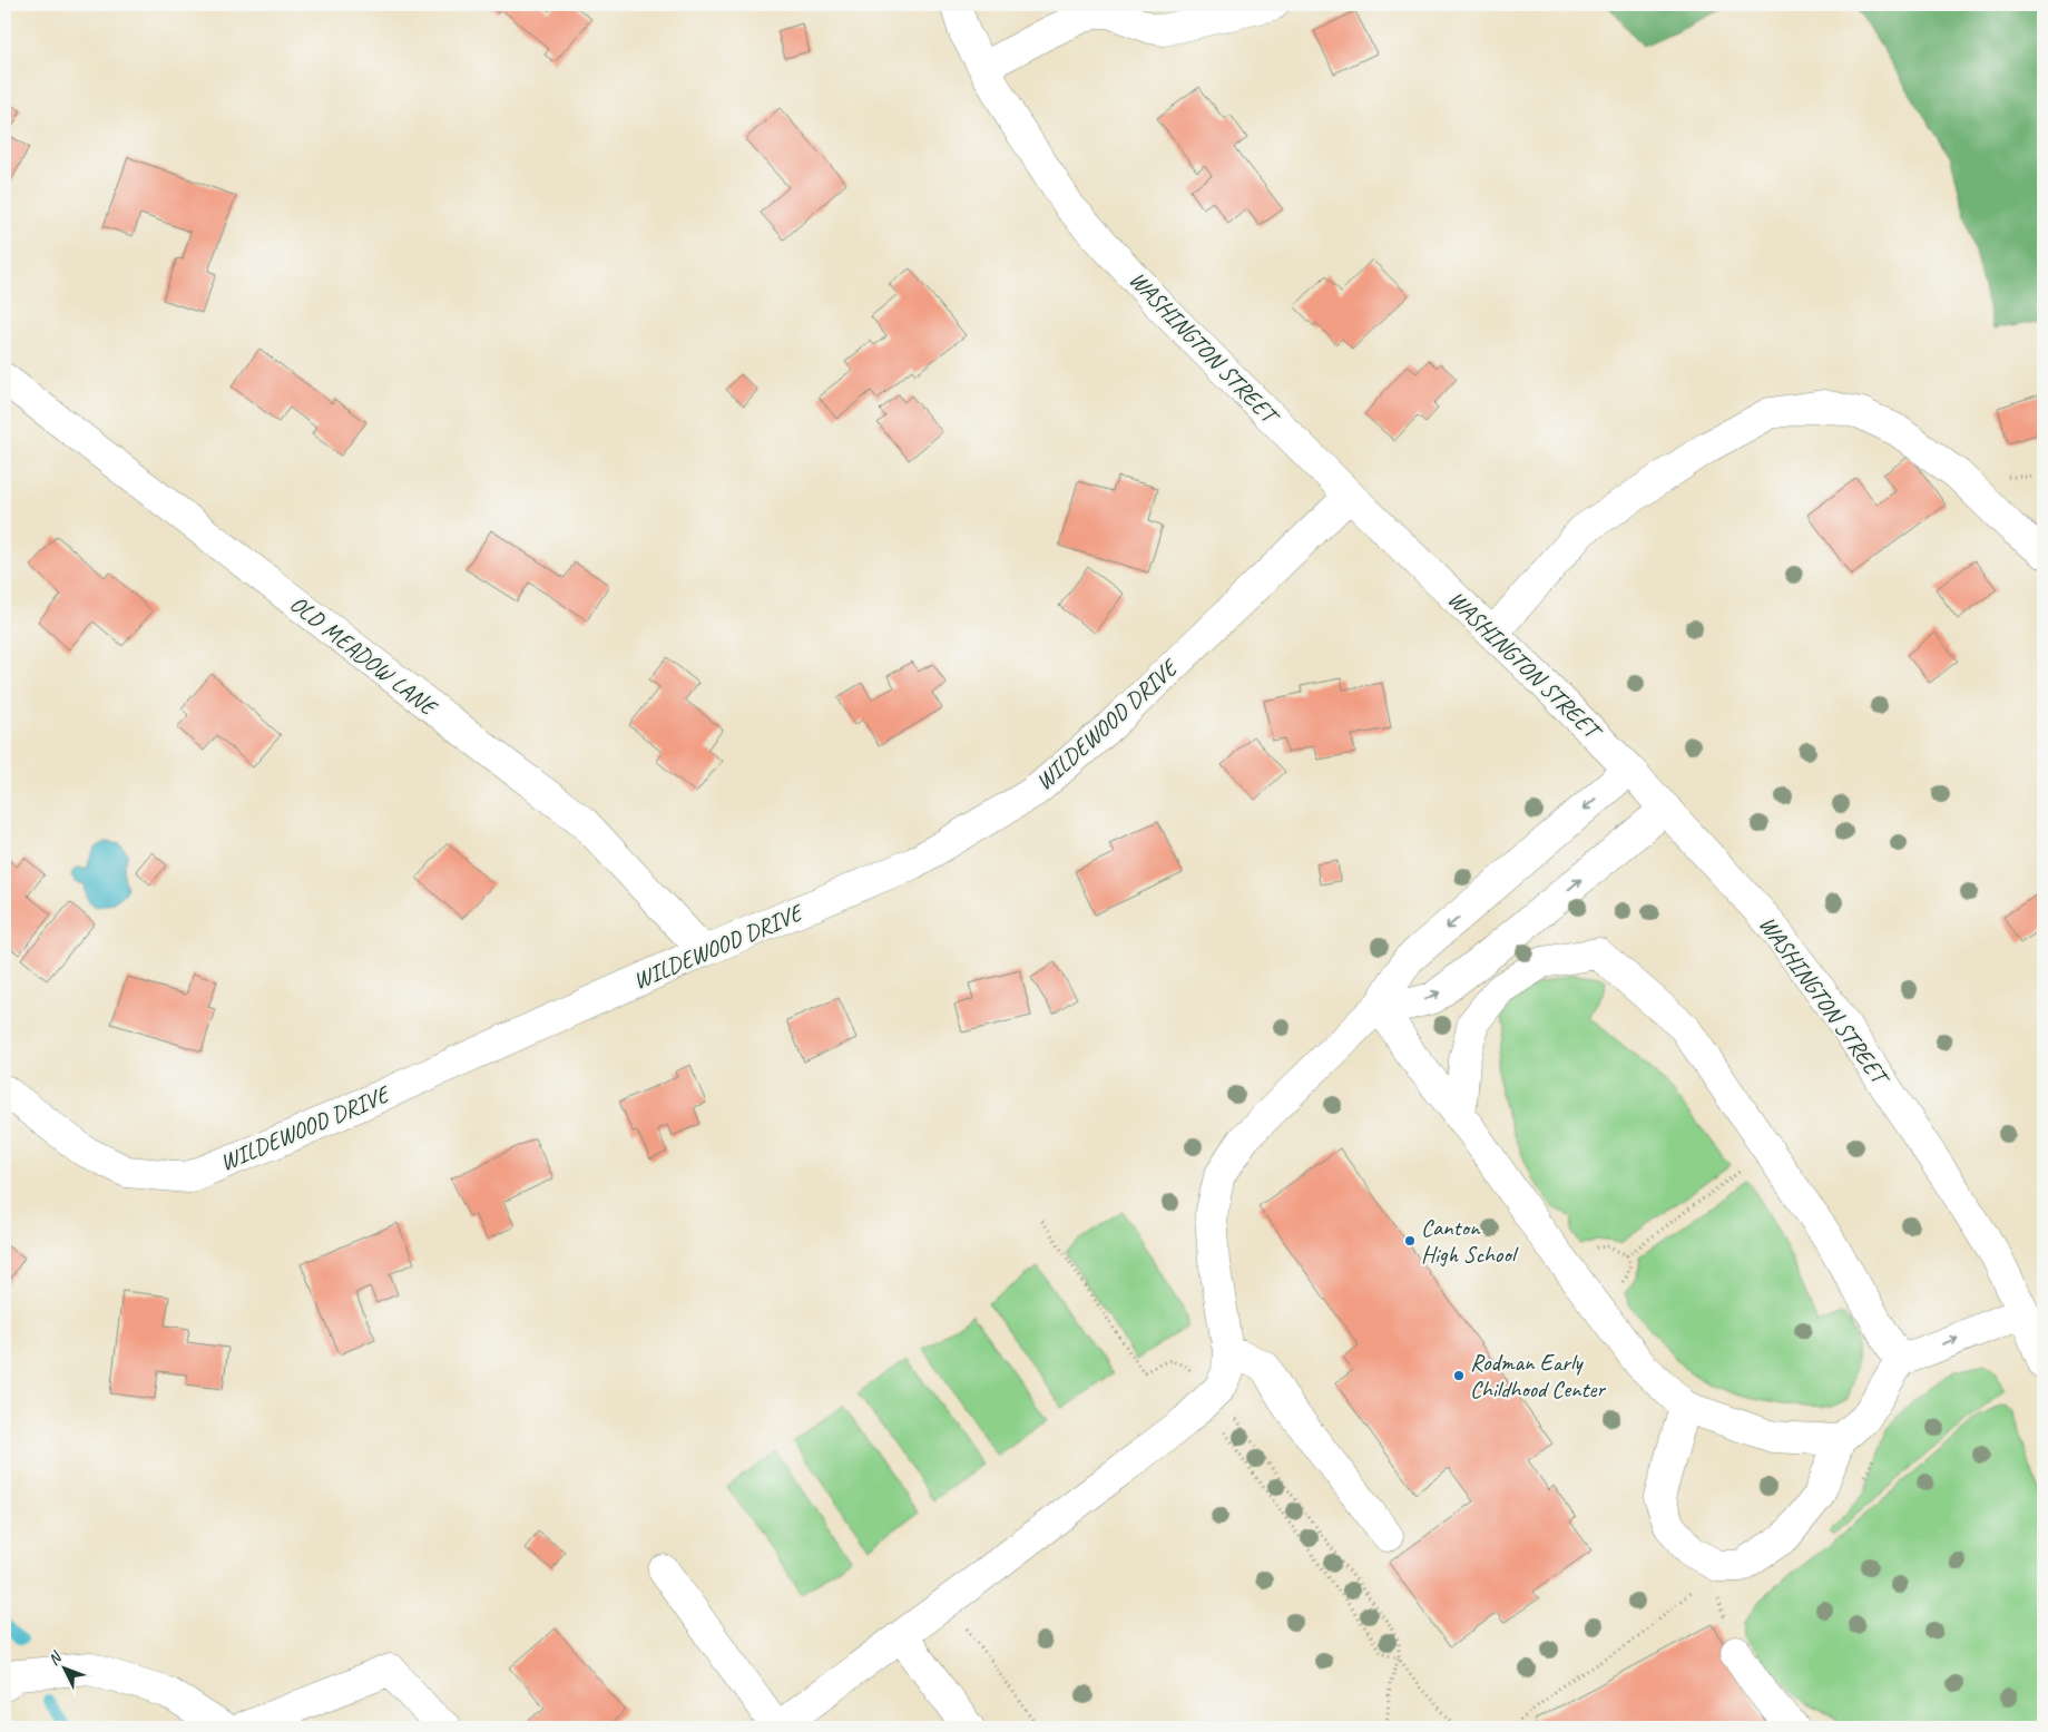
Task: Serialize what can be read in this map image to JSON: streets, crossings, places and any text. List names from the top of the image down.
{
  "streets": {
    "street": ["WASHINGTON STREET", "OLD MEADOW LANE", "WILDEWOOD DRIVE"]
  },
  "crossings": [
    ["WASHINGTON STREET", "WILDEWOOD DRIVE"],
    ["OLD MEADOW LANE", "WILDEWOOD DRIVE"]
  ],
  "places": ["Canton High School", "Rodman Early Childhood Center"],
  "north": "top left"
}
